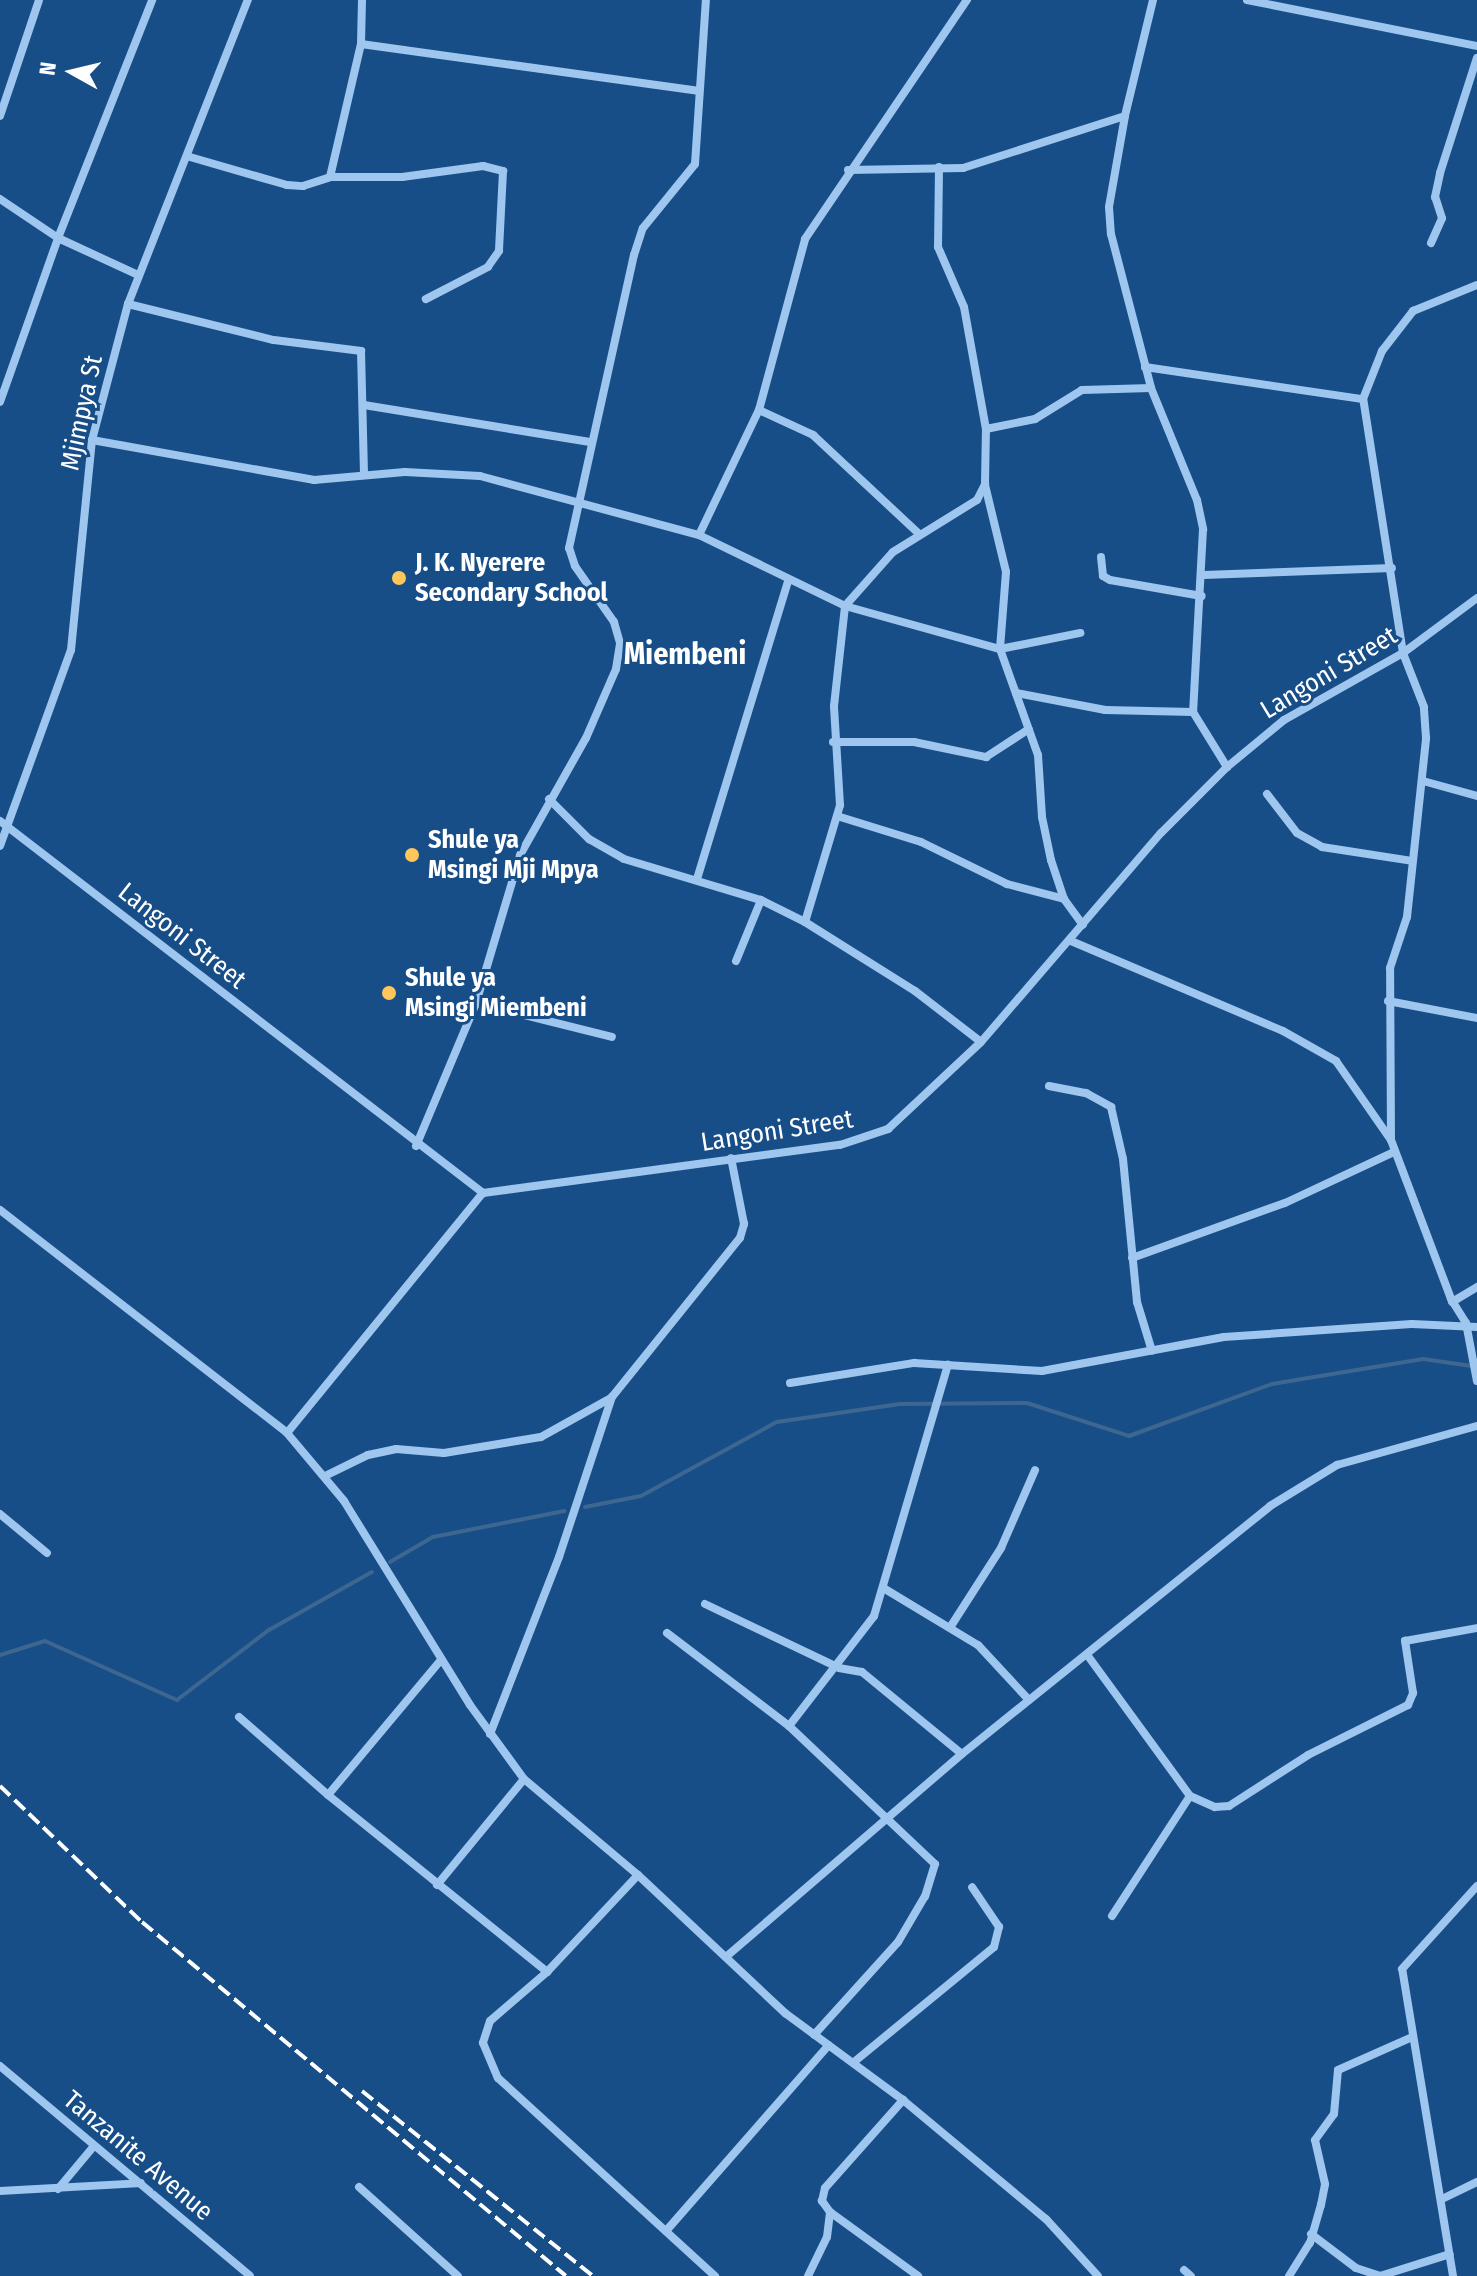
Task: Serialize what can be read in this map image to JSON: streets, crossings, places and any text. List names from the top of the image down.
{
  "streets": {
    "street": ["Mjimpya St", "Langoni Street", "Tanzanite Avenue"]
  },
  "crossings": [
    ["Mjimpya St", "Langoni Street"]
  ],
  "districts": ["Miembeni"],
  "places": ["J. K. Nyerere Secondary School", "Shule ya Msingi Mji Mpya", "Shule ya Msingi Miembeni"],
  "north": "left"
}
